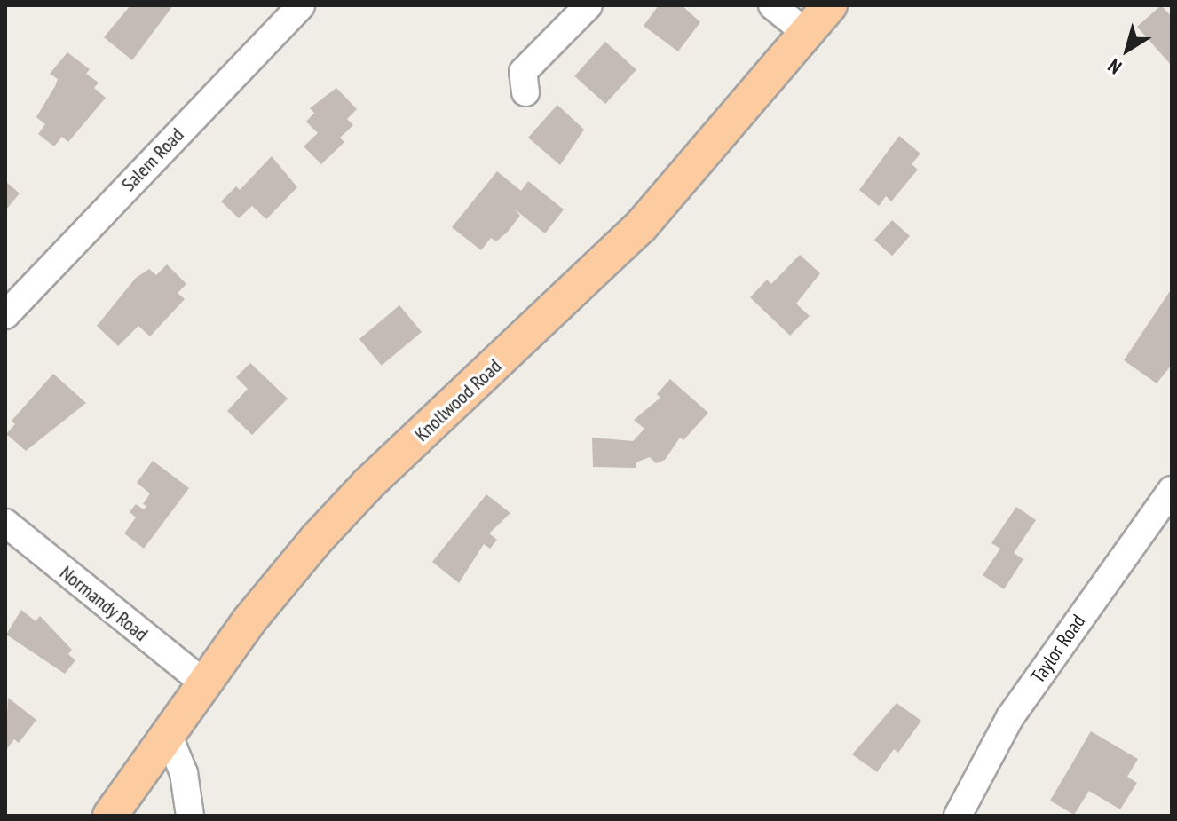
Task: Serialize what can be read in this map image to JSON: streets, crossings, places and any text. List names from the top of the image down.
{
  "streets": {
    "main road": ["Knollwood Road"],
    "street": ["Salem Road", "Normandy Road", "Taylor Road"]
  },
  "crossings": [
    ["Knollwood Road", "Normandy Road"]
  ],
  "north": "bottom left"
}
